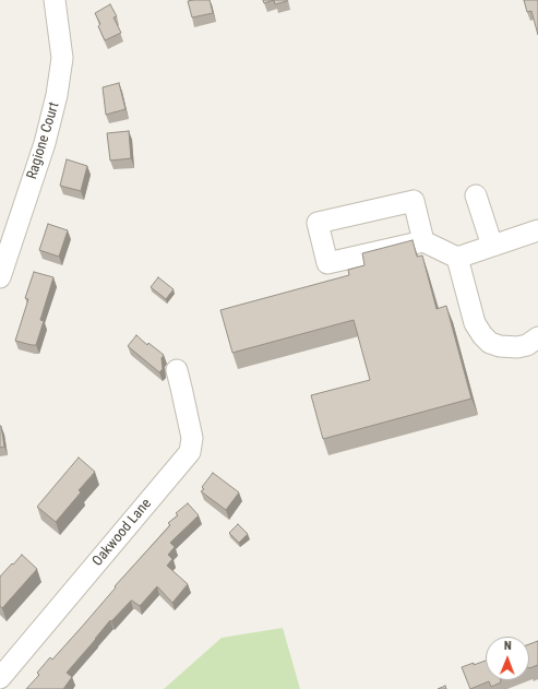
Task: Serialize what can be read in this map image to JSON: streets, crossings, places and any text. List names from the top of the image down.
{
  "streets": {
    "street": ["Ragione Court", "Oakwood Lane"]
  },
  "north": "top"
}
